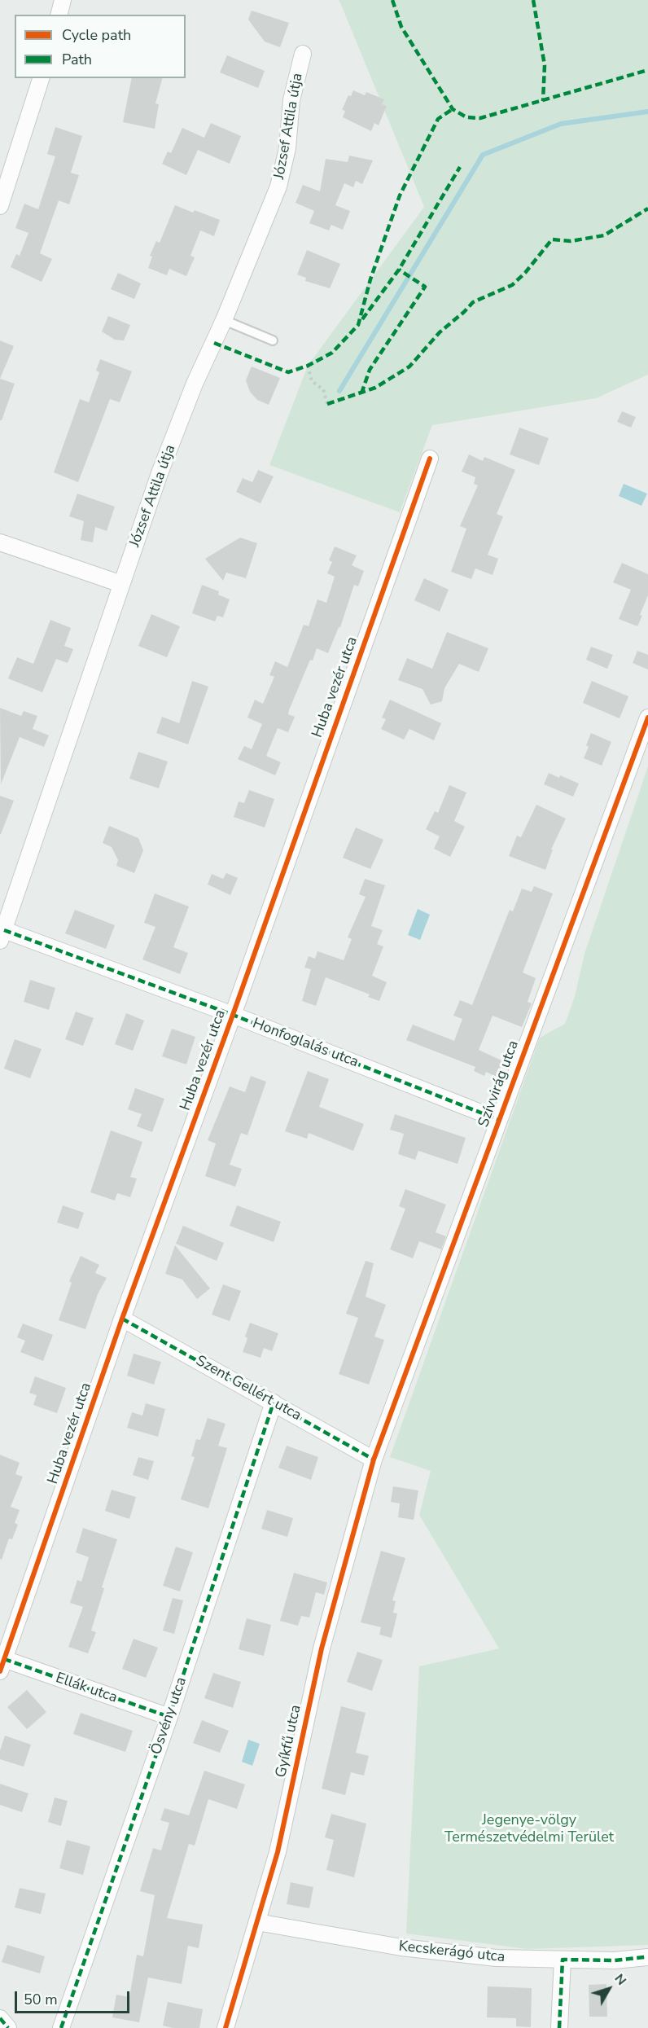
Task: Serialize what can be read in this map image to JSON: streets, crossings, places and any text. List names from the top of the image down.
{
  "streets": {
    "street": [
      "József Attila útja",
      "Huba vezér utca",
      "Honfoglalás utca",
      "Szívvirág utca",
      "Szent Gellért utca",
      "Ellák utca",
      "Ösvény utca",
      "Gyíkfű utca",
      "Kecskerágó utca"
    ]
  },
  "crossings": [
    ["József Attila útja", "Honfoglalás utca"],
    ["Huba vezér utca", "Honfoglalás utca"],
    ["Huba vezér utca", "Szent Gellért utca"],
    ["Huba vezér utca", "Ellák utca"],
    ["Honfoglalás utca", "Szívvirág utca"],
    ["Szívvirág utca", "Szent Gellért utca"],
    ["Szívvirág utca", "Gyíkfű utca"],
    ["Szent Gellért utca", "Ösvény utca"],
    ["Szent Gellért utca", "Gyíkfű utca"],
    ["Ellák utca", "Ösvény utca"],
    ["Gyíkfű utca", "Kecskerágó utca"]
  ],
  "parks": ["Jegenye-völgy Természetvédelmi Terület"],
  "legend": ["Cycle path", "Path"],
  "scale_bar": "50 m",
  "north": "top right"
}
